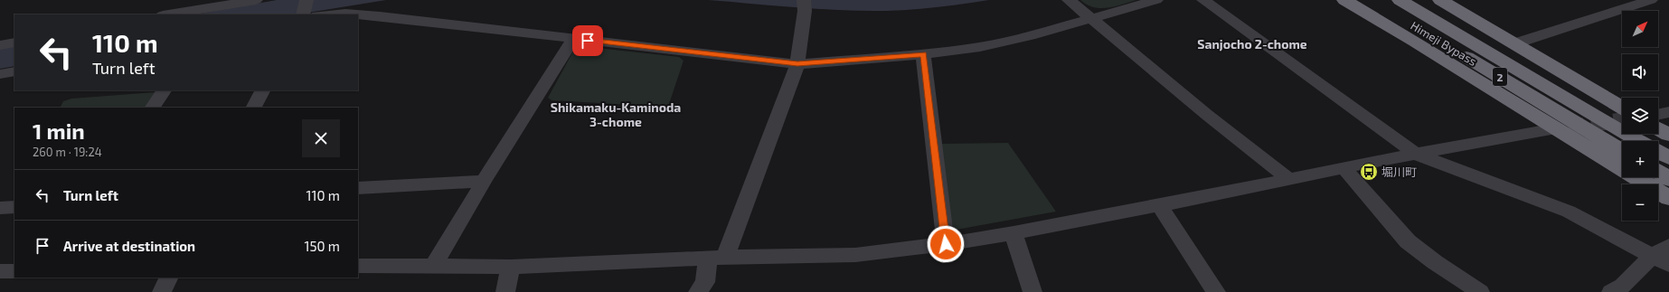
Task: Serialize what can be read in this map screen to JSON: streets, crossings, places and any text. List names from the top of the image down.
{
  "streets": {
    "highway": ["Himeji Bypass", "2"]
  },
  "districts": ["Sanjocho 2-chome", "Shikamaku-Kaminoda 3-chome"],
  "places": {
    "bus stop": ["堀川町"]
  },
  "north": "top right",
  "page": {
    "map_buttons": ["+", "−"],
    "turn": ["110 m", "Turn left"],
    "heading": ["1 min", "260 m · 19:24"],
    "list": [
      {
        "name": "Turn left",
        "value": "110 m"
      },
      {
        "name": "Arrive at destination",
        "value": "150 m"
      }
    ]
  }
}
